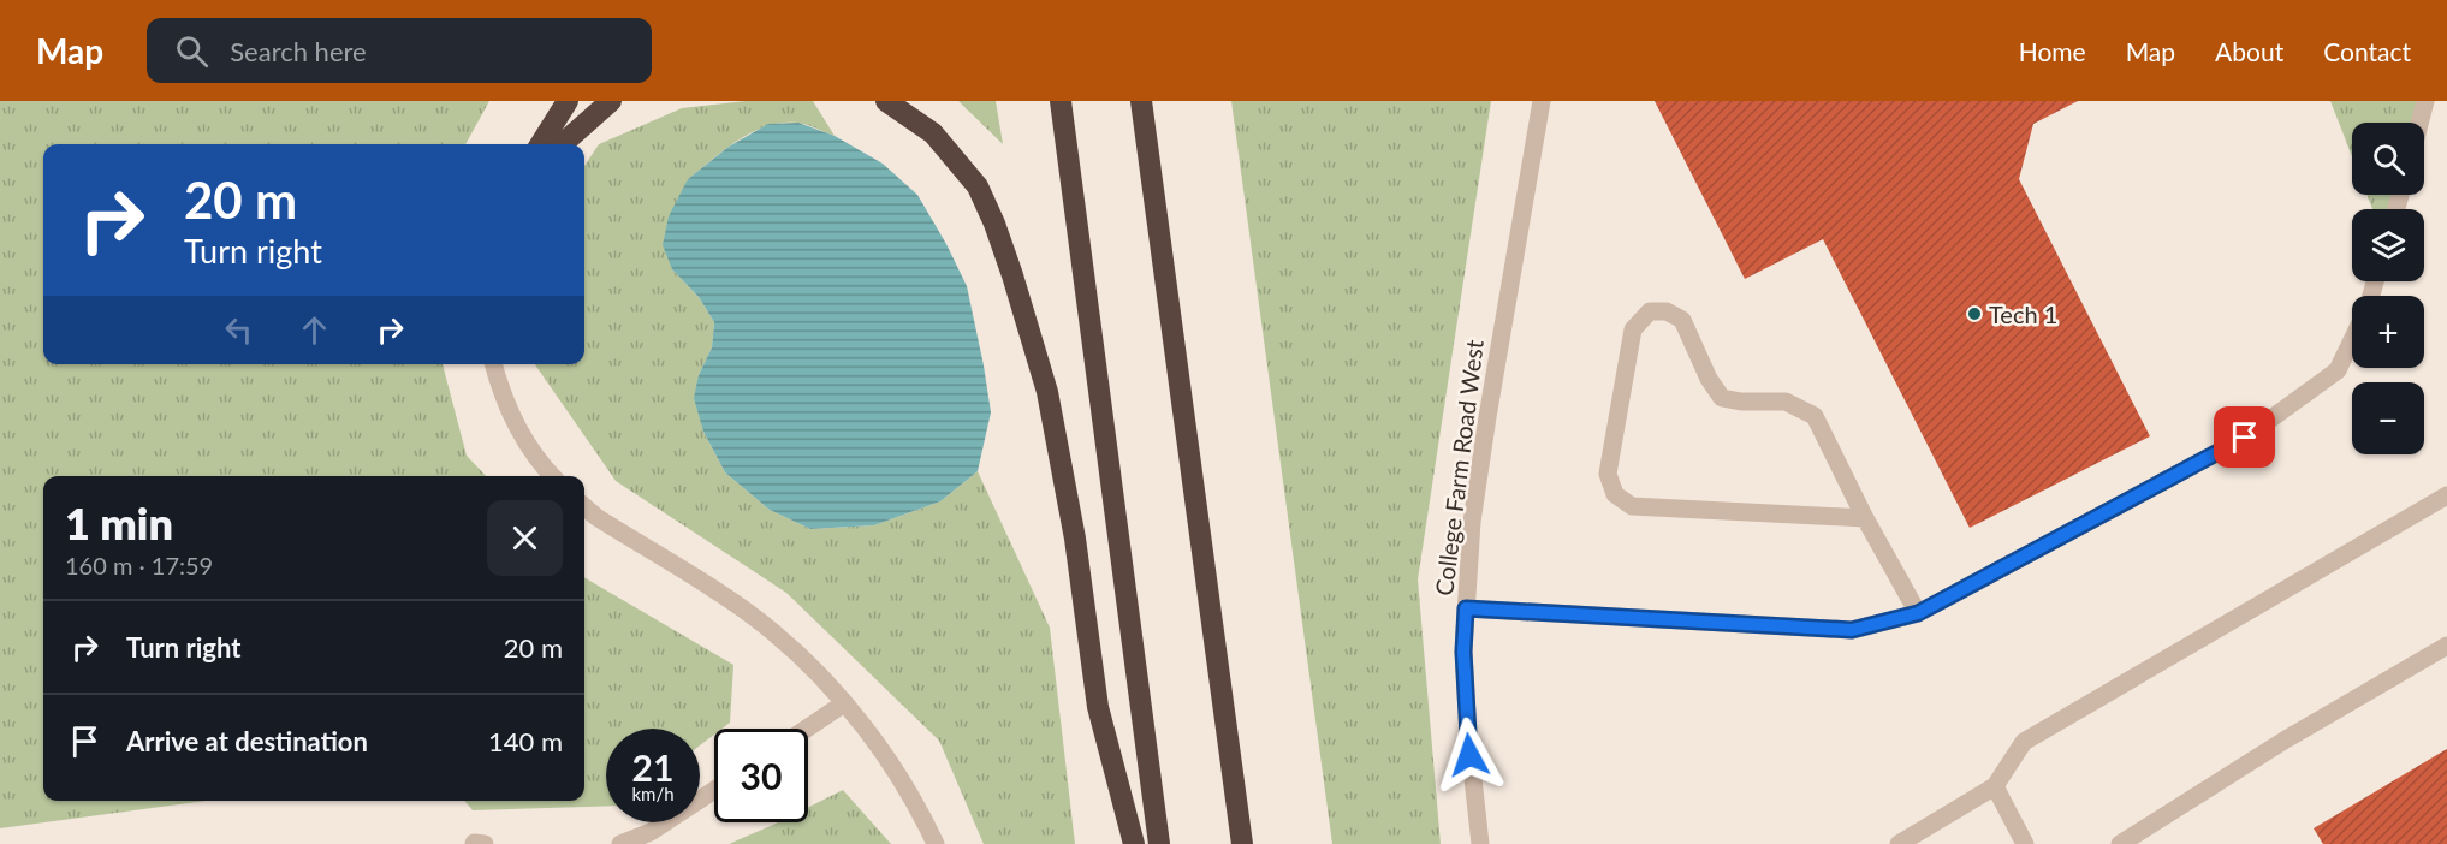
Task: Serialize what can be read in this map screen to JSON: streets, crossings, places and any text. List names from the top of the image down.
{
  "streets": {
    "street": ["College Farm Road West"]
  },
  "places": ["Tech 1"],
  "page": {
    "header": "Map",
    "search": "Search here",
    "nav": [
      "Home",
      "Map",
      "About",
      "Contact"
    ],
    "map_buttons": ["+", "−"],
    "turn": ["20 m", "Turn right"],
    "heading": ["1 min", "160 m · 17:59"],
    "list": [
      {
        "name": "Turn right",
        "value": "20 m"
      },
      {
        "name": "Arrive at destination",
        "value": "140 m"
      }
    ],
    "speed": "21 km/h",
    "limit": "30"
  }
}
